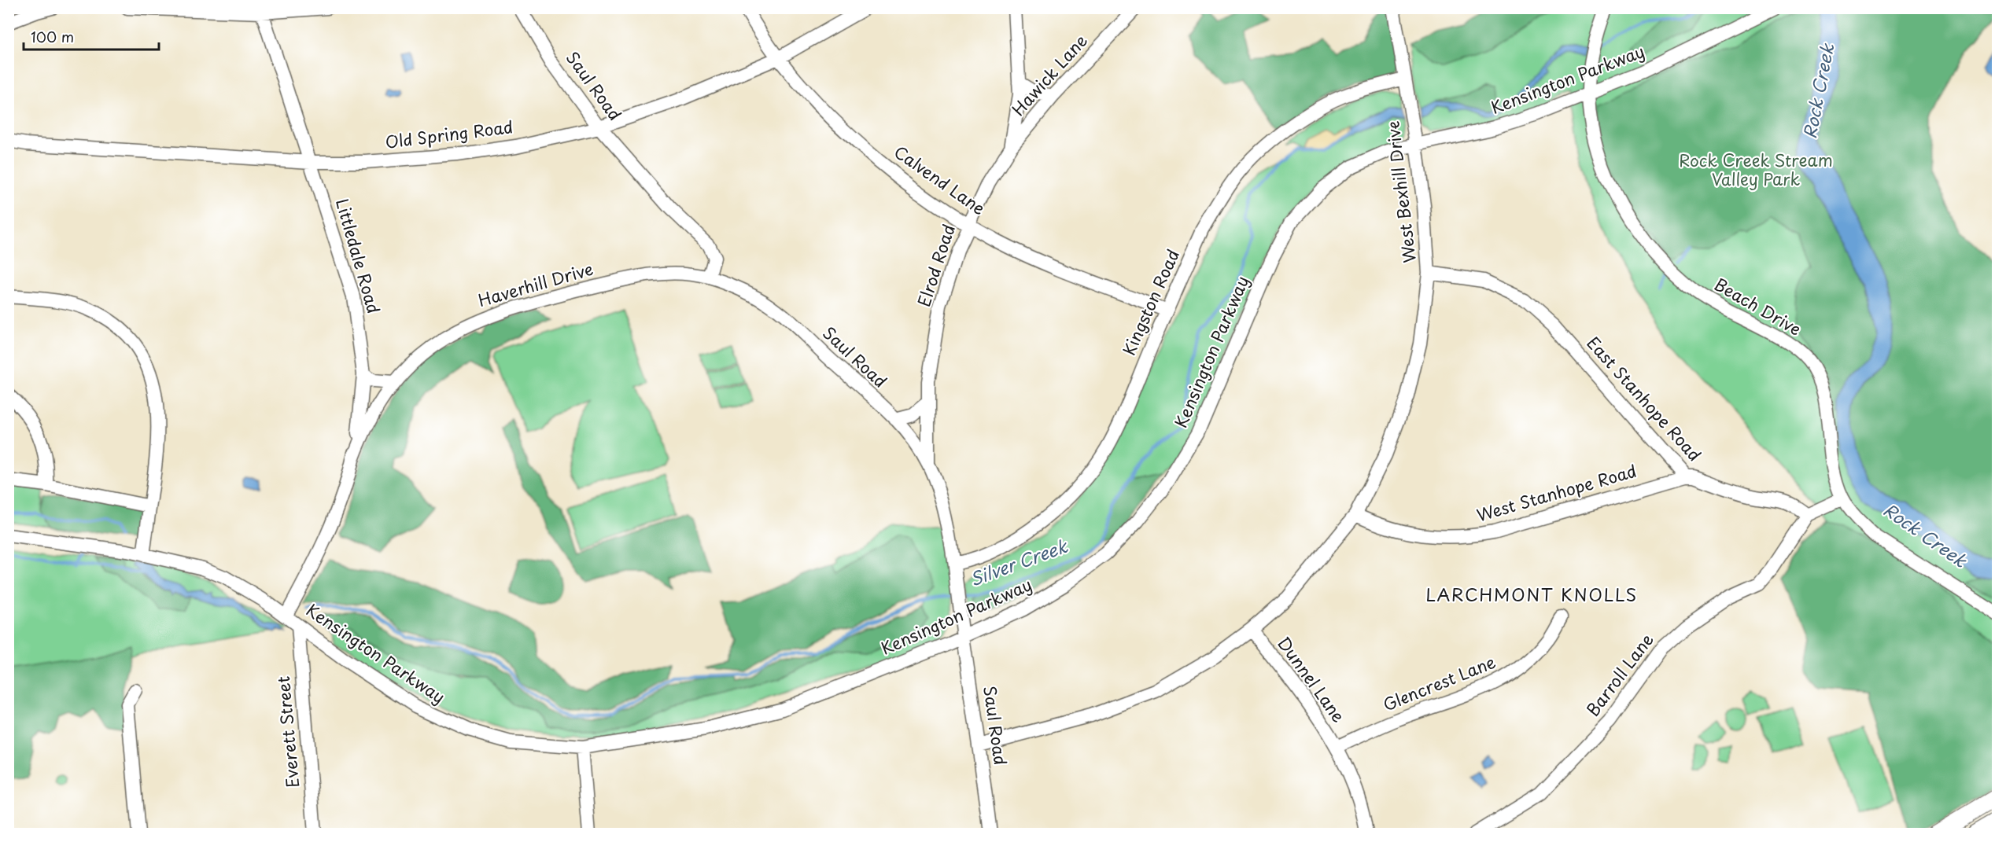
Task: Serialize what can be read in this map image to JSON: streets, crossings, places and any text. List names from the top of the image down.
{
  "streets": {
    "street": [
      "Hawick Lane",
      "Kensington Parkway",
      "Saul Road",
      "Old Spring Road",
      "Calvend Lane",
      "West Bexhill Drive",
      "Littledale Road",
      "Elrod Road",
      "Haverhill Drive",
      "Kingston Road",
      "Beach Drive",
      "East Stanhope Road",
      "West Stanhope Road",
      "Barroll Lane",
      "Dunnel Lane",
      "Glencrest Lane",
      "Everett Street"
    ]
  },
  "crossings": [
    ["Hawick Lane", "Elrod Road"],
    ["Kensington Parkway", "Saul Road"],
    ["Kensington Parkway", "West Bexhill Drive"],
    ["Kensington Parkway", "Littledale Road"],
    ["Kensington Parkway", "Beach Drive"],
    ["Kensington Parkway", "Everett Street"],
    ["Saul Road", "Old Spring Road"],
    ["Saul Road", "West Bexhill Drive"],
    ["Saul Road", "Elrod Road"],
    ["Saul Road", "Haverhill Drive"],
    ["Saul Road", "Kingston Road"],
    ["Old Spring Road", "Calvend Lane"],
    ["Old Spring Road", "Littledale Road"],
    ["Calvend Lane", "Elrod Road"],
    ["Calvend Lane", "Kingston Road"],
    ["West Bexhill Drive", "Kingston Road"],
    ["West Bexhill Drive", "East Stanhope Road"],
    ["West Bexhill Drive", "West Stanhope Road"],
    ["West Bexhill Drive", "Dunnel Lane"],
    ["Littledale Road", "Haverhill Drive"],
    ["East Stanhope Road", "West Stanhope Road"],
    ["East Stanhope Road", "Barroll Lane"],
    ["Dunnel Lane", "Glencrest Lane"]
  ],
  "districts": ["LARCHMONT KNOLLS"],
  "water": ["Rock Creek", "Silver Creek"],
  "parks": ["Rock Creek Stream Valley Park"],
  "scale_bar": "100 m"
}
